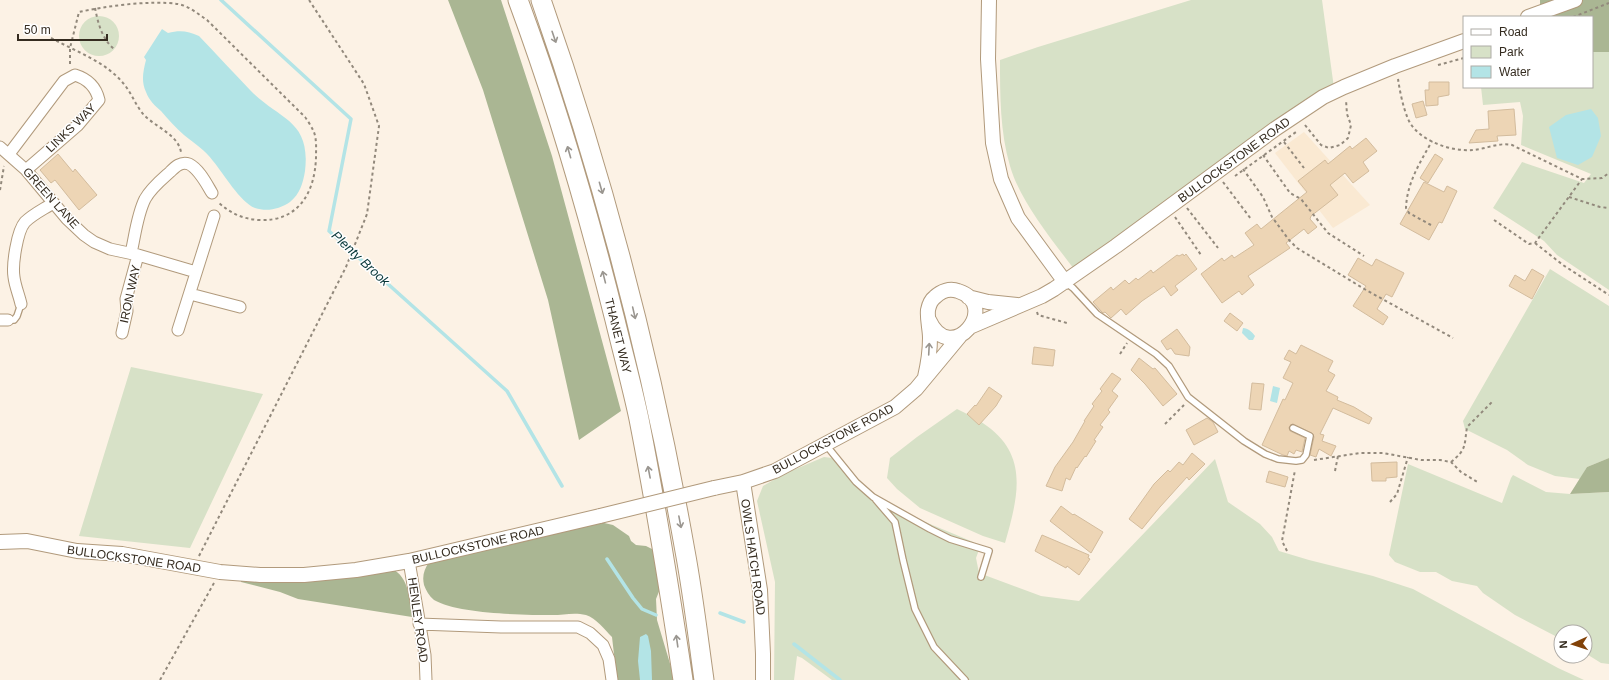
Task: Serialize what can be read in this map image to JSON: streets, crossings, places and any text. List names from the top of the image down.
{
  "streets": {
    "highway": ["THANET WAY"],
    "street": [
      "LINKS WAY",
      "BULLOCKSTONE ROAD",
      "GREEN LANE",
      "IRON WAY",
      "OWLS HATCH ROAD",
      "HENLEY ROAD"
    ]
  },
  "crossings": [
    ["LINKS WAY", "GREEN LANE"],
    ["BULLOCKSTONE ROAD", "OWLS HATCH ROAD"],
    ["BULLOCKSTONE ROAD", "HENLEY ROAD"],
    ["GREEN LANE", "IRON WAY"]
  ],
  "water": ["Plenty Brook"],
  "legend": ["Road", "Park", "Water"],
  "scale_bar": "50 m",
  "north": "left"
}
